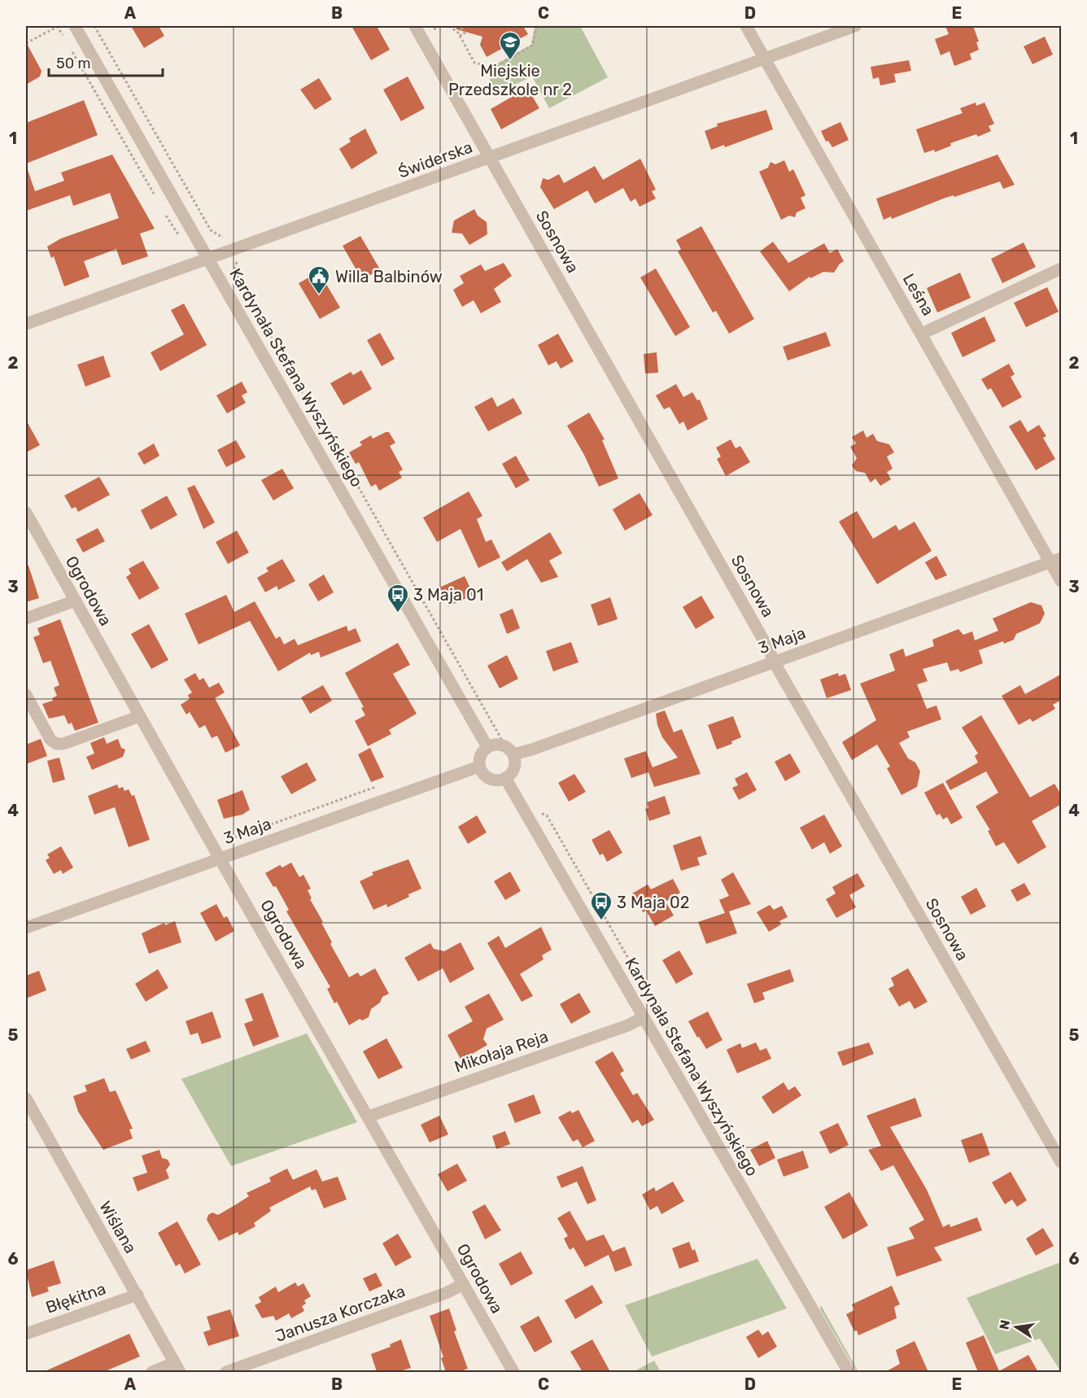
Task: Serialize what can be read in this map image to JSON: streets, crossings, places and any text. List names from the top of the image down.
{
  "streets": {
    "street": [
      "Świderska",
      "Sosnowa",
      "Leśna",
      "Kardynała Stefana Wyszyńskiego",
      "Ogrodowa",
      "3 Maja",
      "Mikołaja Reja",
      "Wiślana",
      "Błękitna",
      "Janusza Korczaka"
    ]
  },
  "crossings": [
    ["Świderska", "Sosnowa"],
    ["Świderska", "Leśna"],
    ["Świderska", "Kardynała Stefana Wyszyńskiego"],
    ["Sosnowa", "3 Maja"],
    ["Leśna", "3 Maja"],
    ["Kardynała Stefana Wyszyńskiego", "3 Maja"],
    ["Kardynała Stefana Wyszyńskiego", "Mikołaja Reja"],
    ["Ogrodowa", "3 Maja"],
    ["Ogrodowa", "Mikołaja Reja"],
    ["Ogrodowa", "Janusza Korczaka"],
    ["Wiślana", "Błękitna"]
  ],
  "places": {
    "school or university": ["Miejskie Przedszkole nr 2"],
    "public building": ["Willa Balbinów"],
    "bus stop": ["3 Maja 01", "3 Maja 02"]
  },
  "scale_bar": "50 m",
  "north": "left",
  "grid": {
    "columns": [
      "A",
      "B",
      "C",
      "D",
      "E"
    ],
    "rows": [
      "1",
      "2",
      "3",
      "4",
      "5",
      "6"
    ]
  }
}
